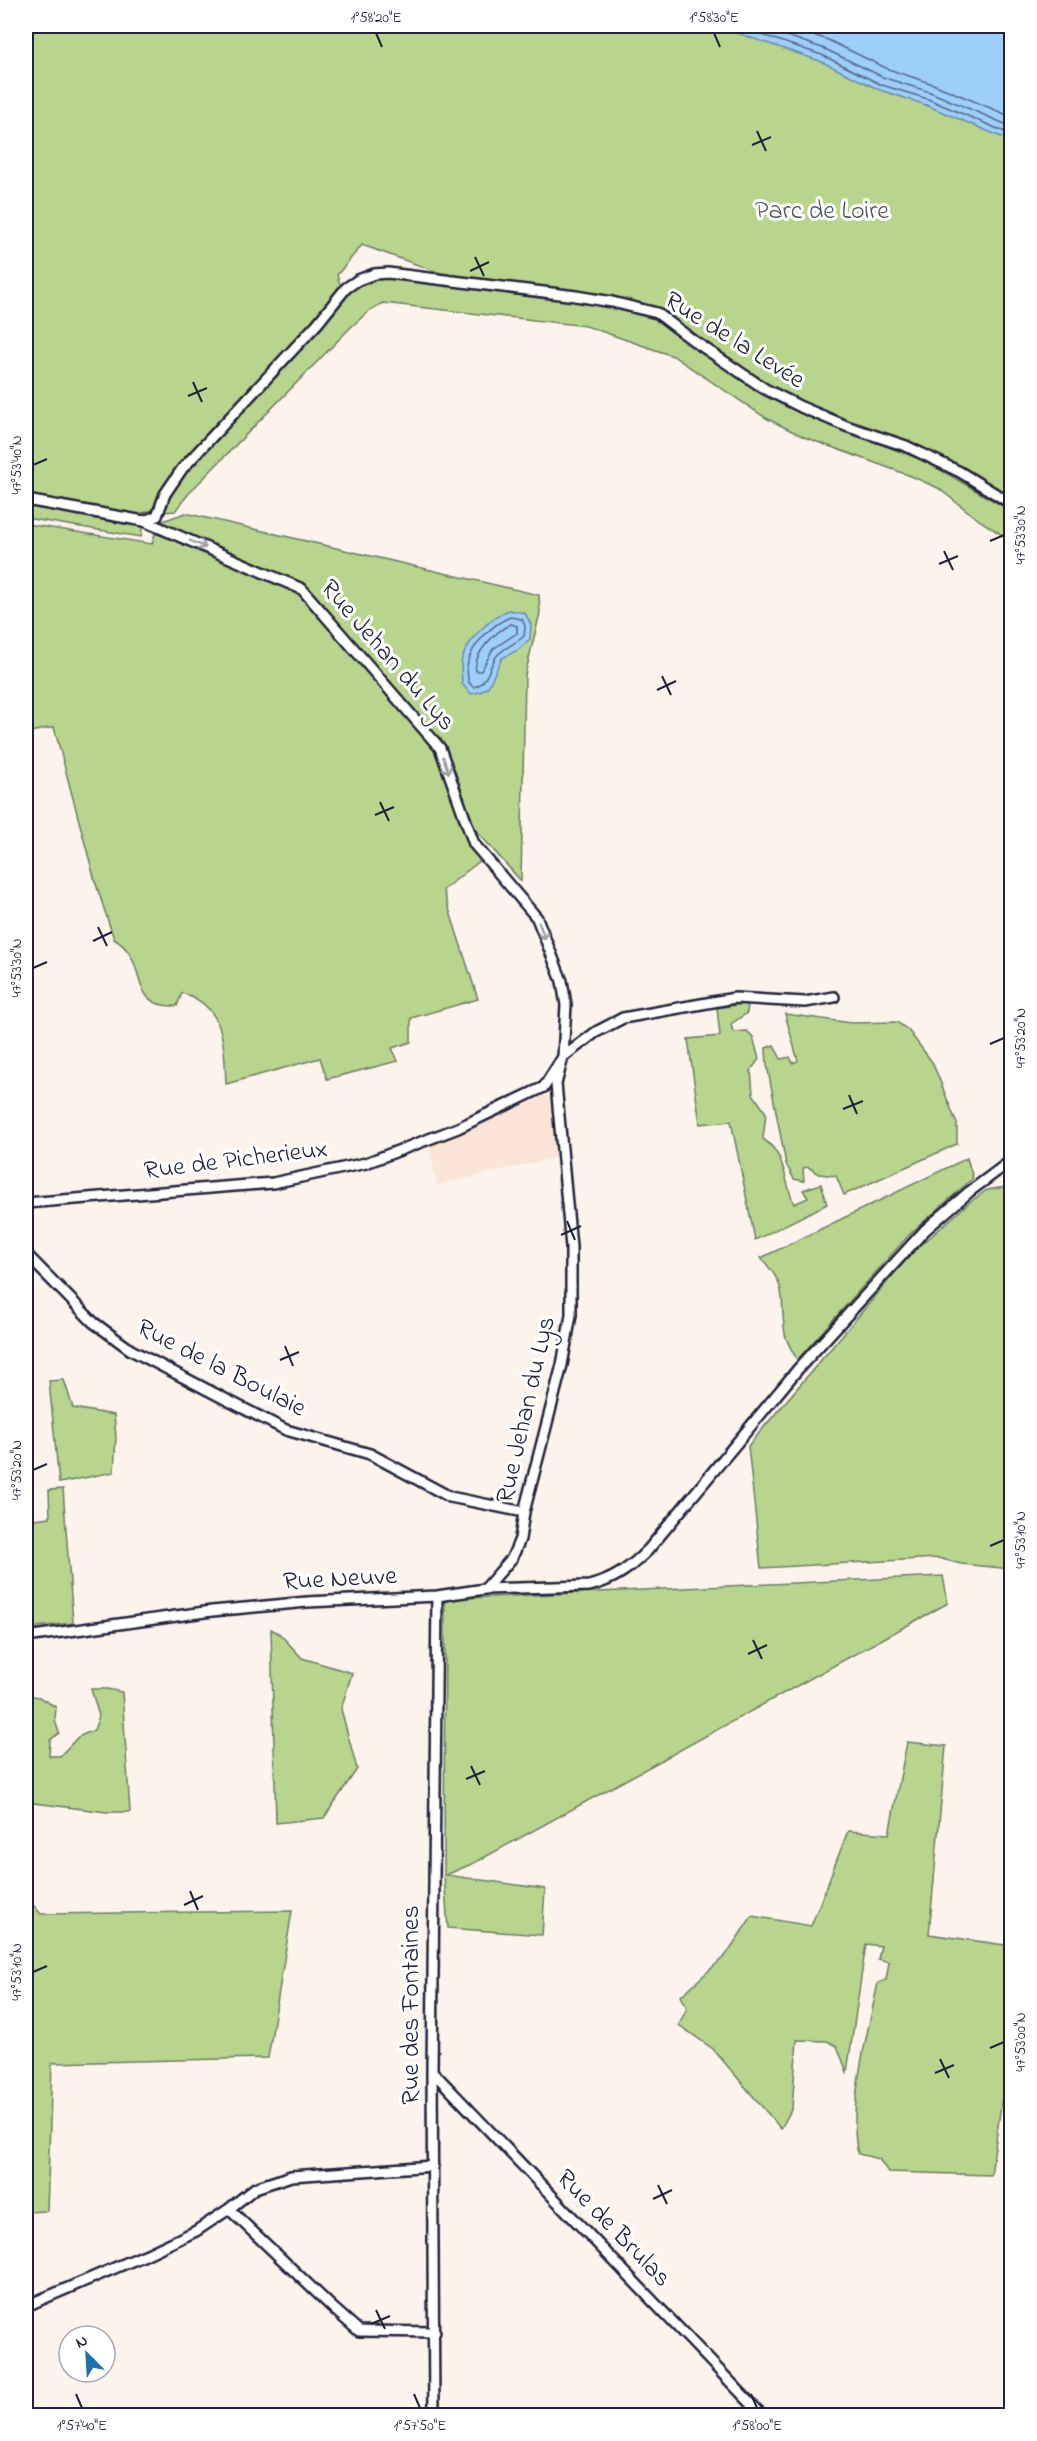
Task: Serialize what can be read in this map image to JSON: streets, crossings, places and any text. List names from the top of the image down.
{
  "streets": {
    "street": [
      "Rue de la Levée",
      "Rue Jehan du Lys",
      "Rue de Picherieux",
      "Rue de la Boulaie",
      "Rue Neuve",
      "Rue des Fontaines",
      "Rue de Brulas"
    ]
  },
  "crossings": [
    ["Rue de la Levée", "Rue Jehan du Lys"],
    ["Rue Jehan du Lys", "Rue de Picherieux"],
    ["Rue Jehan du Lys", "Rue de la Boulaie"],
    ["Rue Jehan du Lys", "Rue Neuve"],
    ["Rue Neuve", "Rue des Fontaines"],
    ["Rue des Fontaines", "Rue de Brulas"]
  ],
  "one_way": ["Rue Jehan du Lys"],
  "parks": ["Parc de Loire"],
  "north": "top left",
  "coordinates": [
    "1°58'20\"E",
    "1°58'30\"E",
    "47°53'40\"N",
    "47°53'30\"N",
    "47°53'20\"N",
    "47°53'10\"N",
    "47°53'00\"N",
    "1°57'40\"E",
    "1°57'50\"E",
    "1°58'00\"E"
  ]
}
